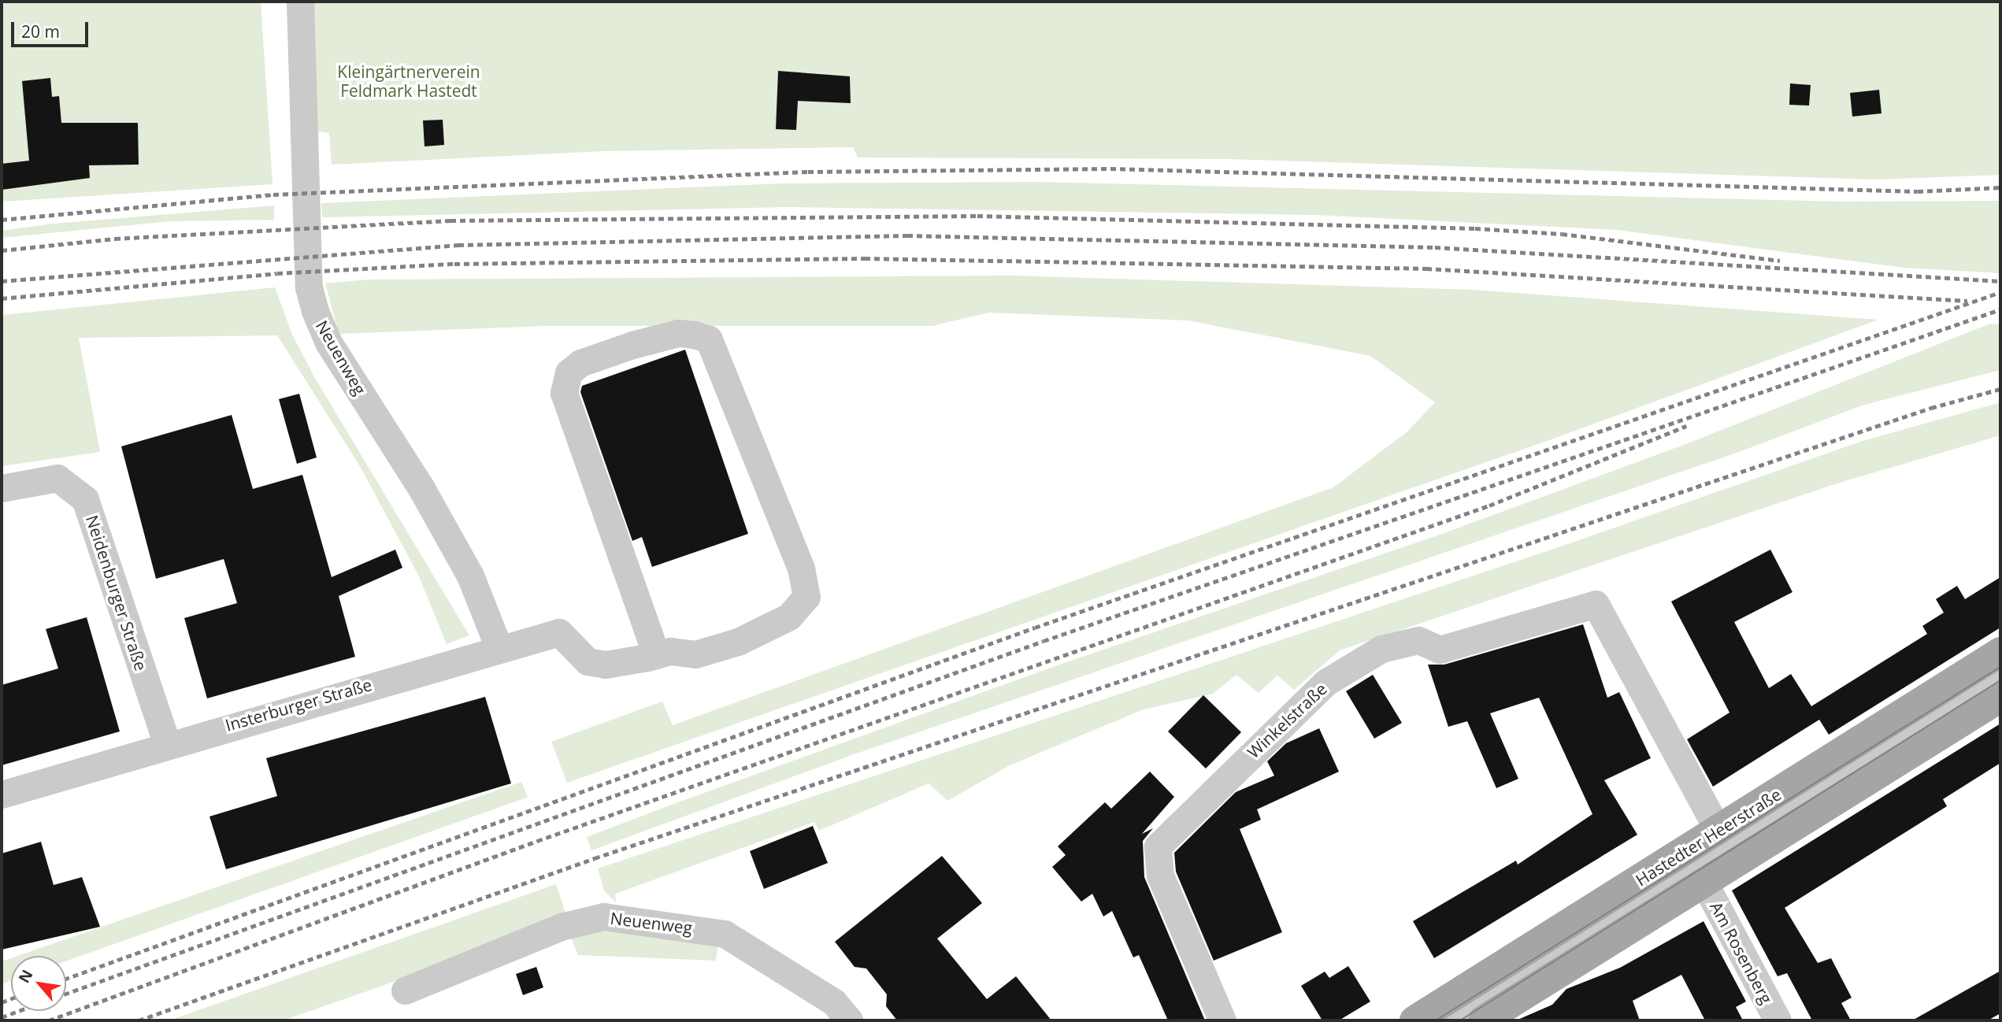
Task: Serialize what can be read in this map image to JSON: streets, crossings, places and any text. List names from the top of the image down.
{
  "streets": {
    "main road": ["Hastedter Heerstraße"],
    "street": [
      "Neuenweg",
      "Neidenburger Straße",
      "Insterburger Straße",
      "Winkelstraße",
      "Am Rosenberg"
    ]
  },
  "crossings": [
    ["Neuenweg", "Insterburger Straße"],
    ["Neidenburger Straße", "Insterburger Straße"],
    ["Winkelstraße", "Hastedter Heerstraße"]
  ],
  "parks": ["Kleingärtnerverein Feldmark Hastedt"],
  "scale_bar": "20 m",
  "north": "top left"
}
